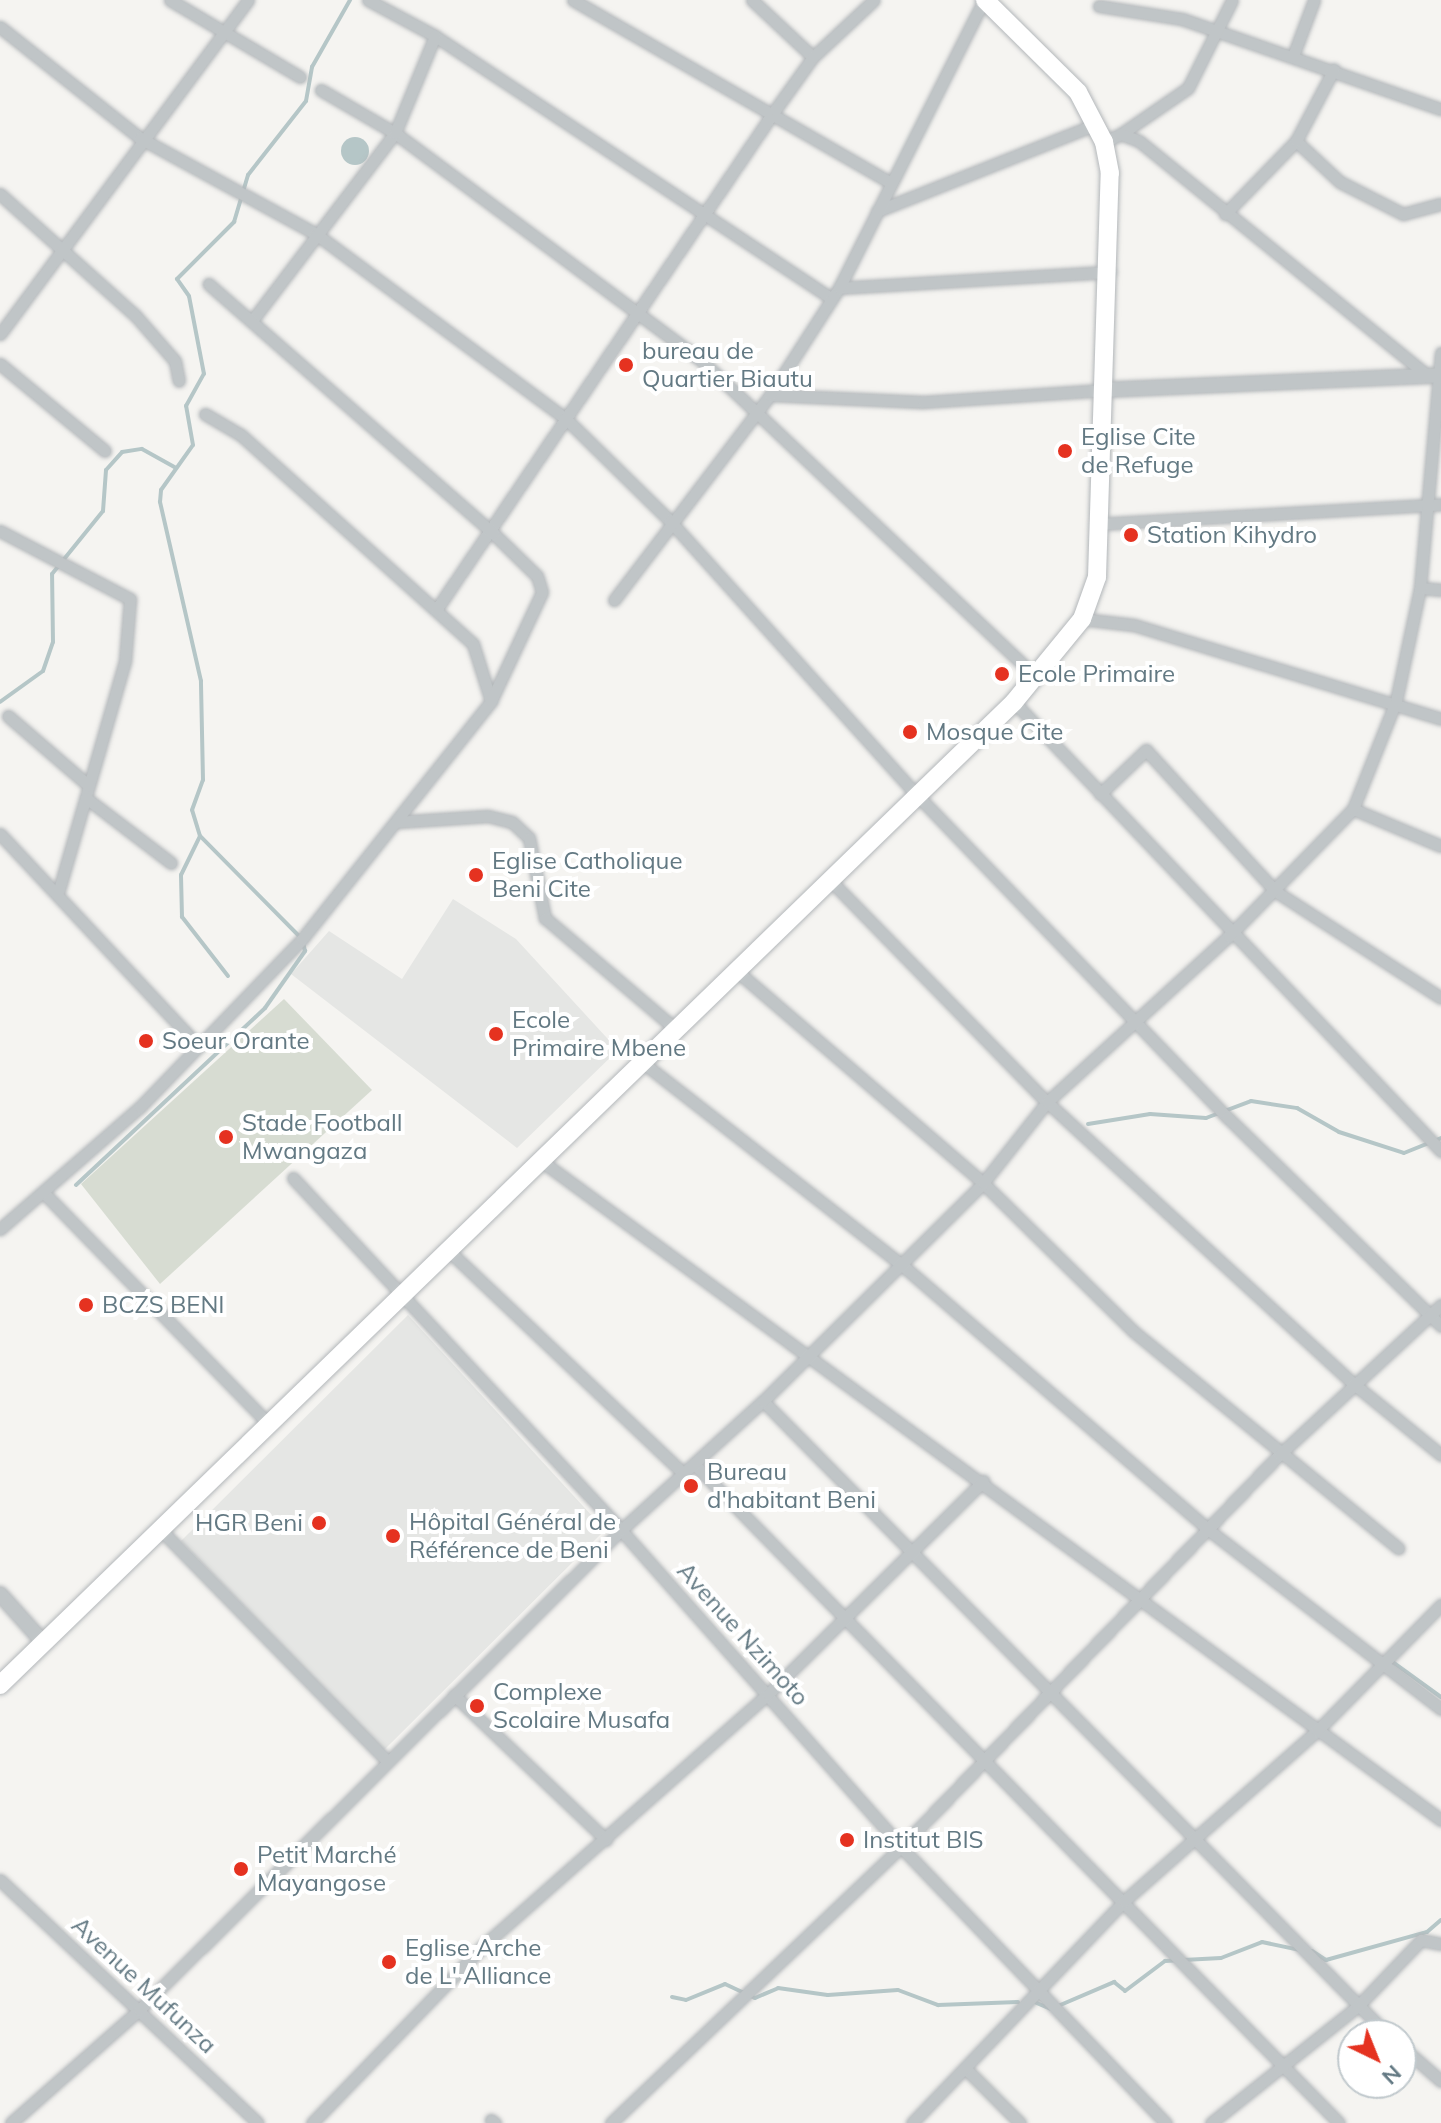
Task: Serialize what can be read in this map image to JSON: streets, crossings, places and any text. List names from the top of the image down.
{
  "streets": {
    "street": ["Avenue Nzimoto", "Avenue Mufunza"]
  },
  "places": [
    "bureau de Quartier Biautu",
    "Eglise Cite de Refuge",
    "Station Kihydro",
    "Ecole Primaire",
    "Mosque Cite",
    "Eglise Catholique Beni Cite",
    "Ecole Primaire Mbene",
    "Soeur Orante",
    "Stade Football Mwangaza",
    "BCZS BENI",
    "Bureau d'habitant Beni",
    "HGR Beni",
    "Hôpital Général de Référence de Beni",
    "Complexe Scolaire Musafa",
    "Institut BIS",
    "Petit Marché Mayangose",
    "Eglise Arche de L' Alliance"
  ],
  "north": "bottom right"
}
